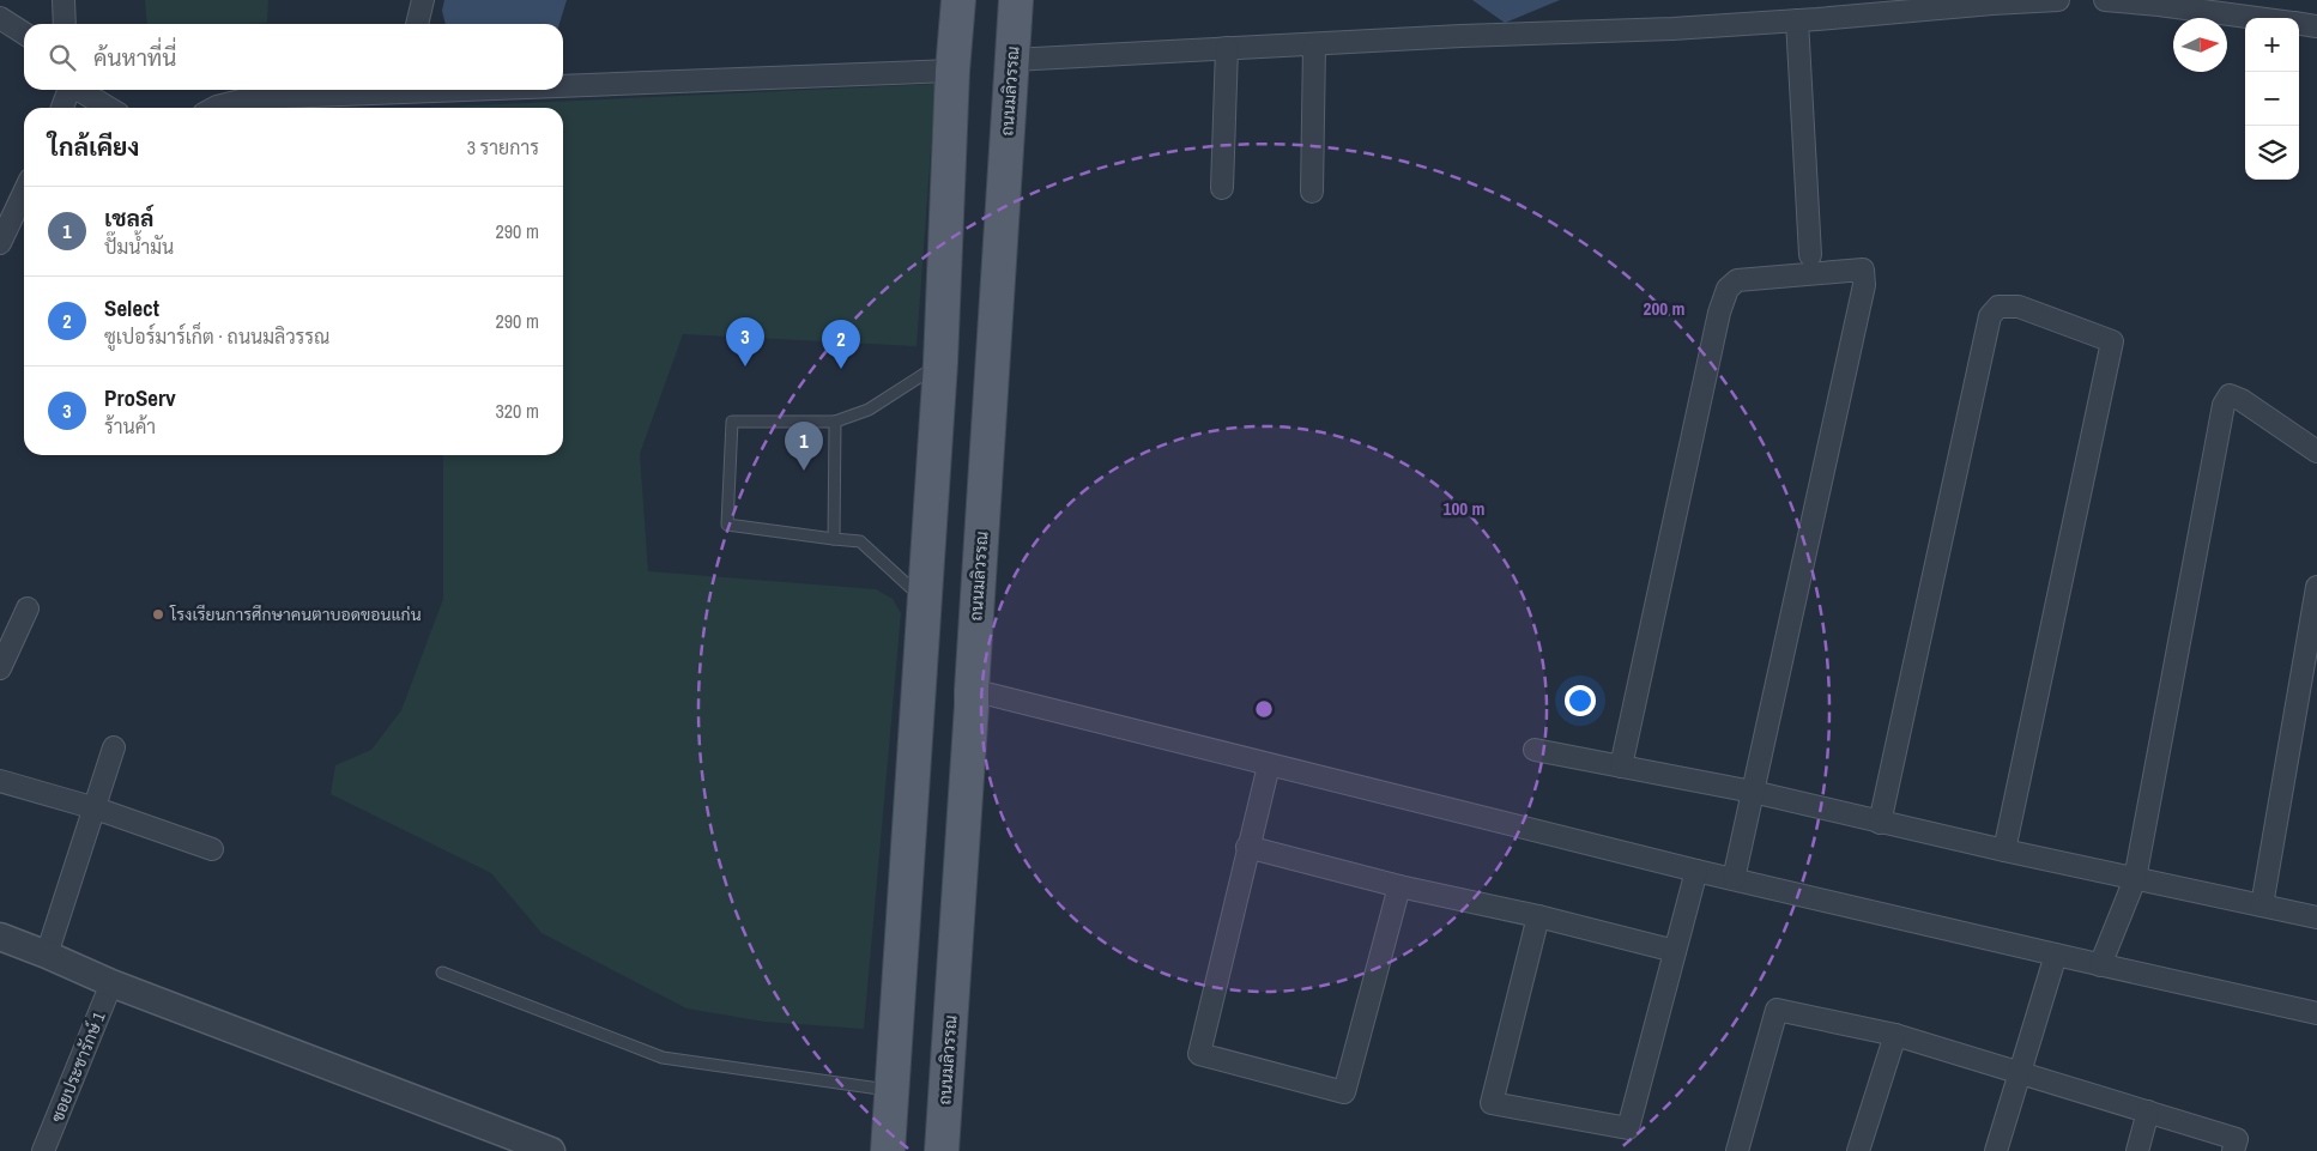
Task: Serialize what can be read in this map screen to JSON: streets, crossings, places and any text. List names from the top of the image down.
{
  "streets": {
    "main road": ["ถนนมลิวรรณ"],
    "street": ["ซอยประชารักษ์ 1"]
  },
  "places": ["โรงเรียนการศึกษาคนตาบอดขอนแก่น"],
  "north": "right",
  "page": {
    "map_buttons": ["+", "−"],
    "search": "ค้นหาที่นี่",
    "heading": ["ใกล้เคียง", "3 รายการ"],
    "list": [
      {
        "mark": "1",
        "name": "เชลล์",
        "note": "ปั๊มน้ำมัน",
        "value": "290 m"
      },
      {
        "mark": "2",
        "name": "Select",
        "note": "ซูเปอร์มาร์เก็ต · ถนนมลิวรรณ",
        "value": "290 m"
      },
      {
        "mark": "3",
        "name": "ProServ",
        "note": "ร้านค้า",
        "value": "320 m"
      }
    ],
    "pins": ["3", "2", "1"]
  },
  "rings": ["200 m", "100 m"]
}
